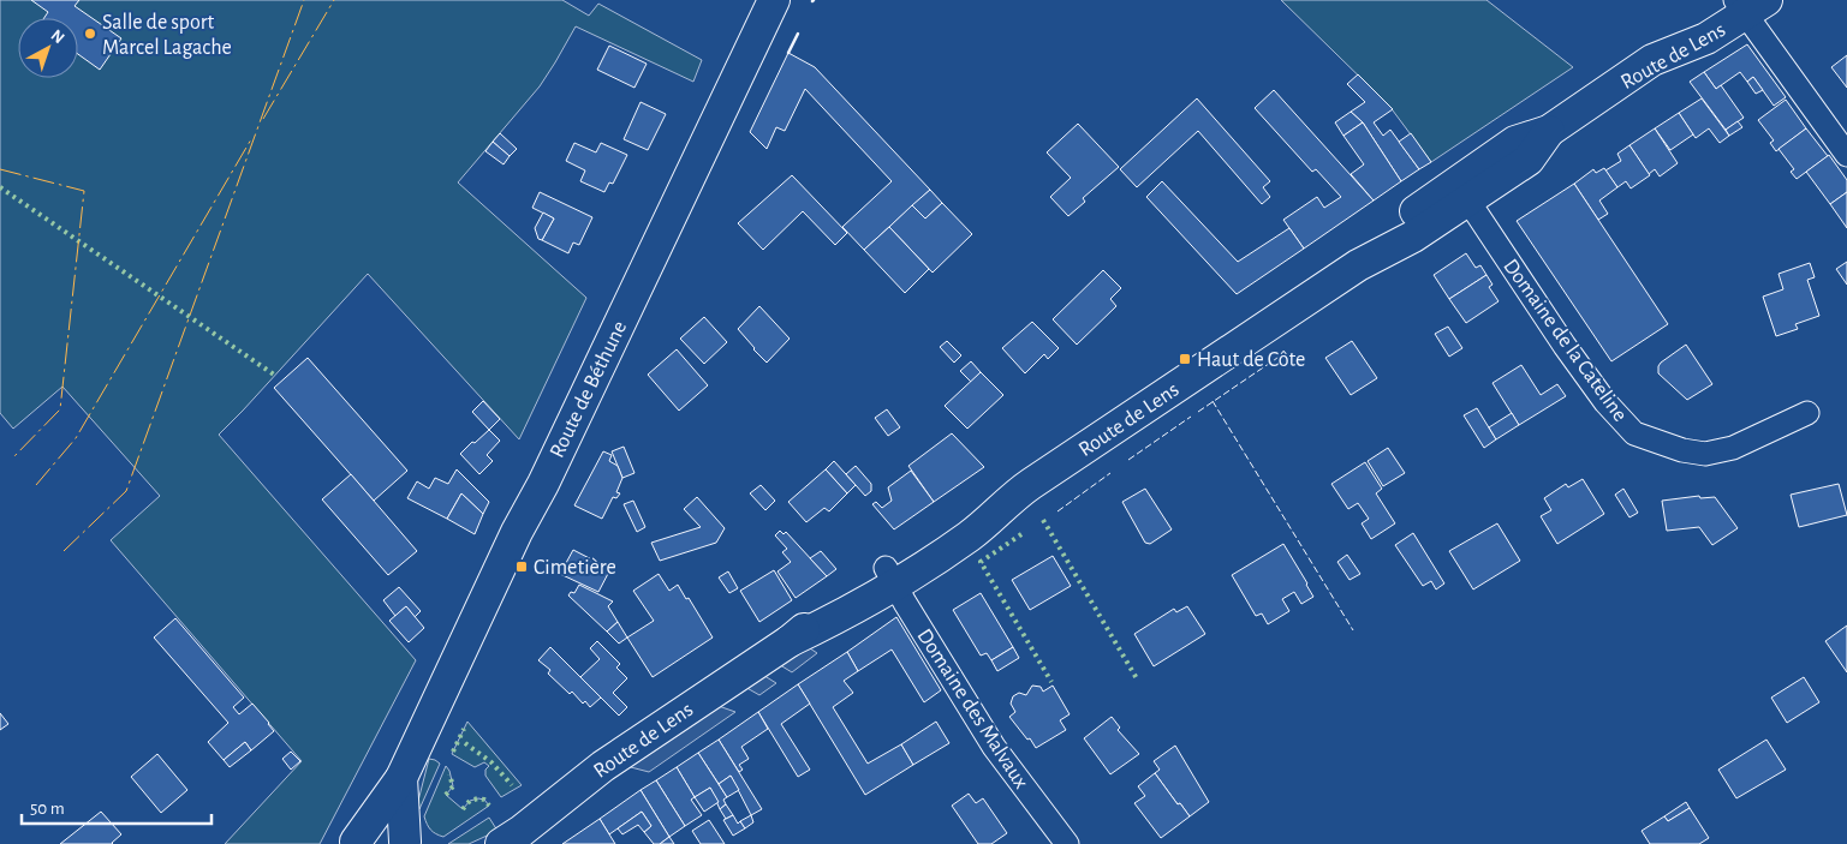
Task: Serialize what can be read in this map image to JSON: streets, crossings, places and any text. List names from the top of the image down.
{
  "streets": {
    "main road": ["Route de Lens", "Route de Béthune"],
    "street": ["Domaine de la Cateline", "Domaine des Malvaux"]
  },
  "crossings": [
    ["Route de Lens", "Domaine de la Cateline"],
    ["Route de Lens", "Domaine des Malvaux"]
  ],
  "places": {
    "other": ["Salle de sport Marcel Lagache"],
    "transit": ["Haut de Côte", "Cimetière"]
  },
  "scale_bar": "50 m",
  "north": "top right"
}
